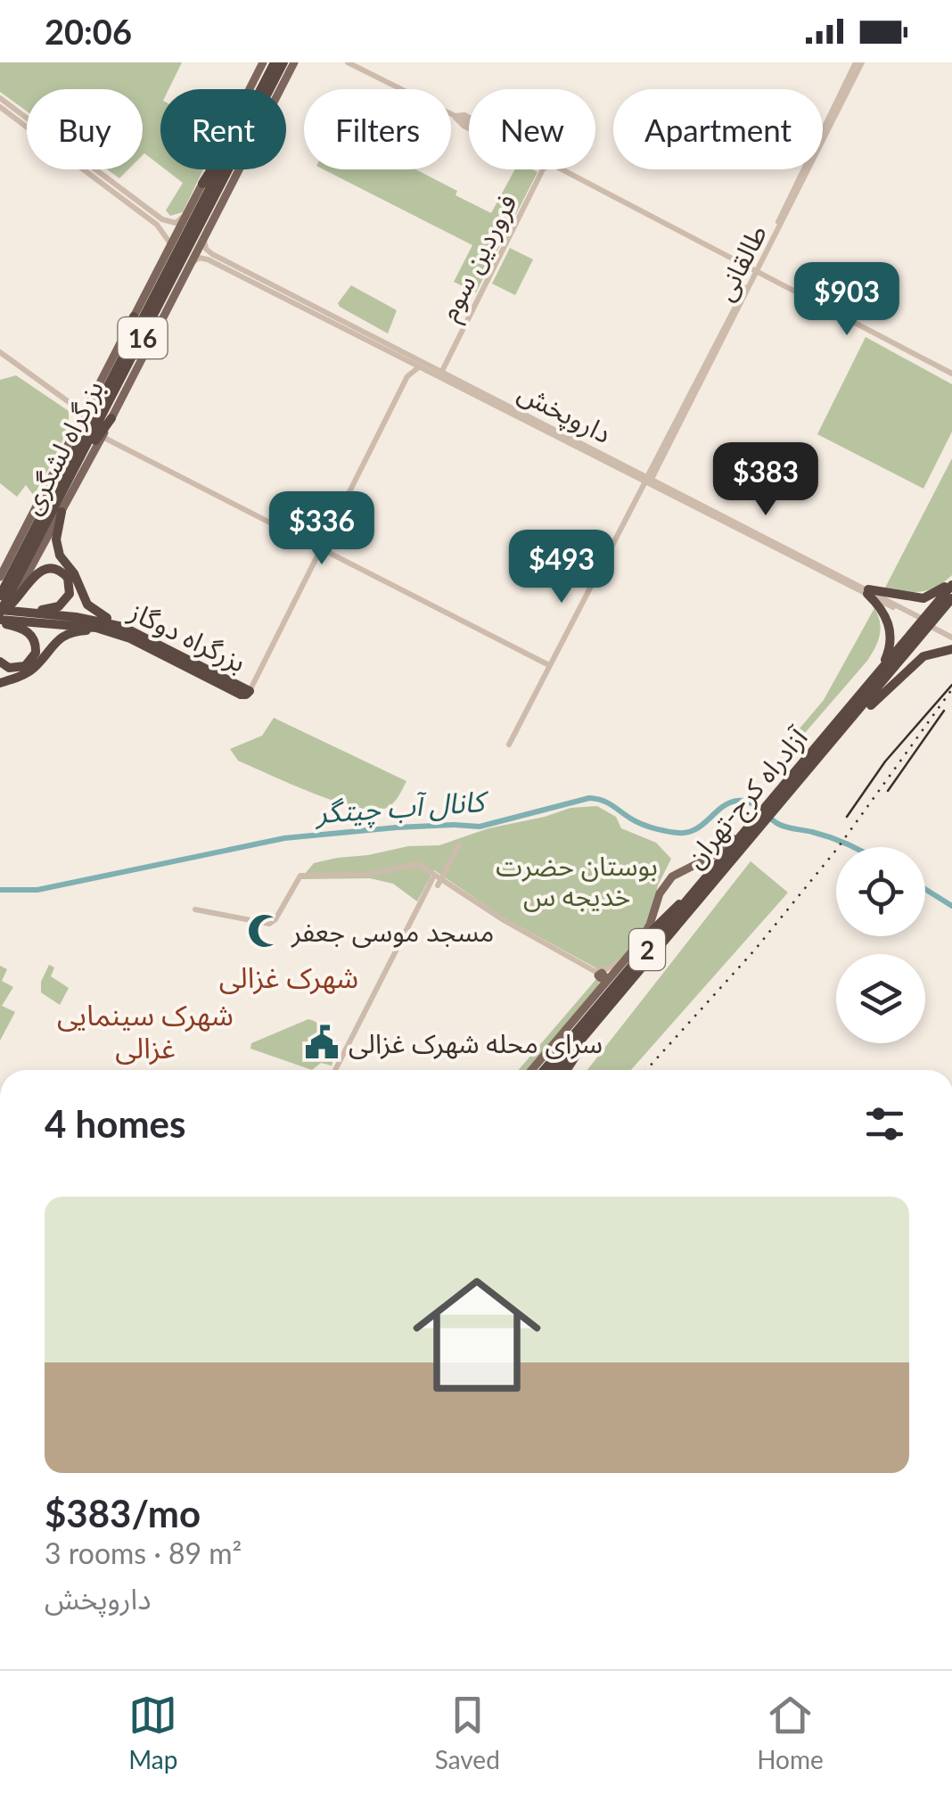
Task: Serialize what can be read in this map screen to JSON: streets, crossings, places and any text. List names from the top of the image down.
{
  "streets": {
    "highway": [
      "16",
      "بزرگراه لشگری",
      "بزرگراه دوگاز",
      "آزادراه کرج-تهران",
      "2"
    ],
    "street": ["فروردین سوم", "طالقانی", "داروپخش"]
  },
  "crossings": [
    ["فروردین سوم", "داروپخش"],
    ["طالقانی", "داروپخش"],
    ["بزرگراه لشگری", "بزرگراه دوگاز"],
    ["آزادراه کرج-تهران", "2"]
  ],
  "districts": ["شهرک غزالی", "شهرک سینمایی غزالی"],
  "water": ["کانال آب چیتگر"],
  "parks": ["بوستان حضرت خدیجه س"],
  "places": {
    "mosque": ["مسجد موسی جعفر"],
    "public building": ["سرای محله شهرک غزالی"]
  },
  "page": {
    "status": "20:06",
    "chip": [
      "Buy",
      "Rent",
      "Filters",
      "New",
      "Apartment"
    ],
    "price": [
      "$903",
      "$383",
      "$336",
      "$493"
    ],
    "heading": "4 homes",
    "list": [
      {
        "name": "$383/mo",
        "note": "3 rooms · 89 m² · داروپخش"
      }
    ],
    "tabs": ["Map", "Saved", "Home"]
  }
}
